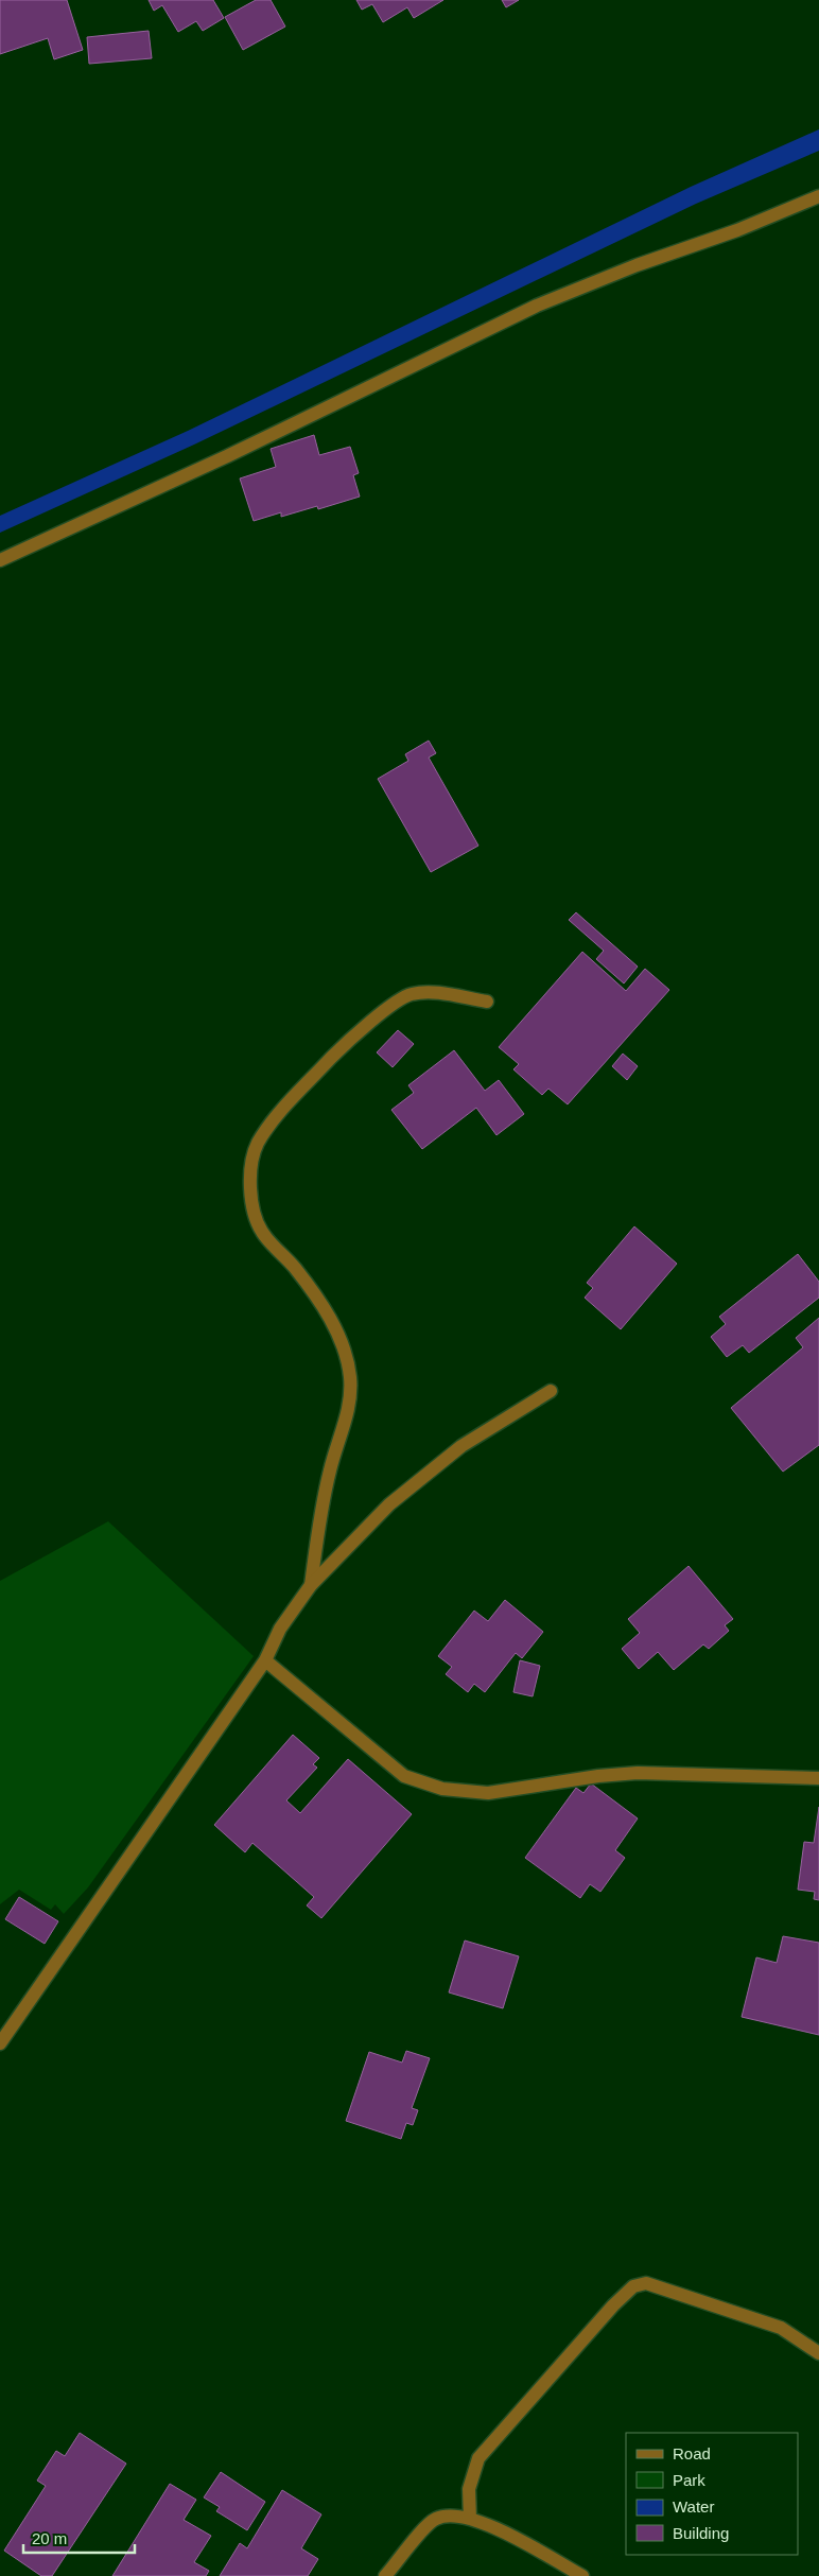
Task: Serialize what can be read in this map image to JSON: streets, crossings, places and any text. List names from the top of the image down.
{
  "legend": [
    "Road",
    "Park",
    "Water",
    "Building"
  ],
  "scale_bar": "20 m"
}
